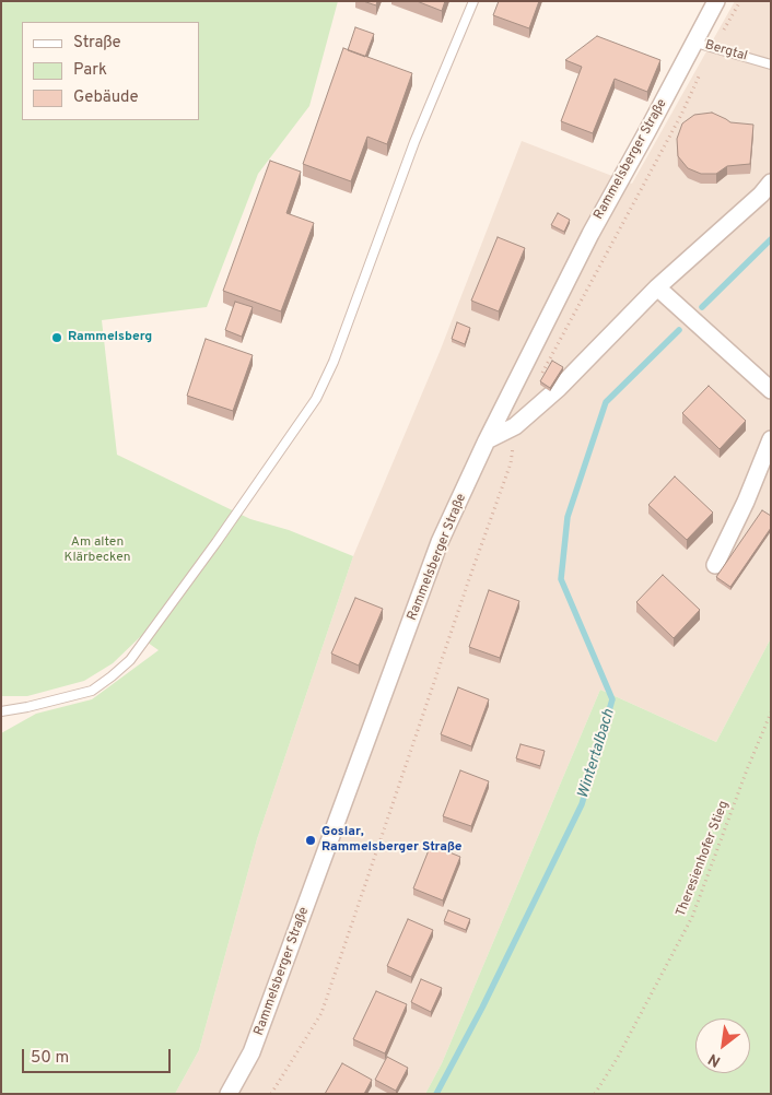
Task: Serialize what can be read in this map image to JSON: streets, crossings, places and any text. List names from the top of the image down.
{
  "streets": {
    "street": ["Bergtal", "Rammelsberger Straße"],
    "path": ["Theresienhofer Stieg"]
  },
  "crossings": [
    ["Bergtal", "Rammelsberger Straße"]
  ],
  "water": ["Wintertalbach"],
  "parks": ["Am alten Klärbecken"],
  "places": ["Rammelsberg", "Goslar, Rammelsberger Straße"],
  "legend": ["Straße", "Park", "Gebäude"],
  "scale_bar": "50 m",
  "north": "bottom left"
}
